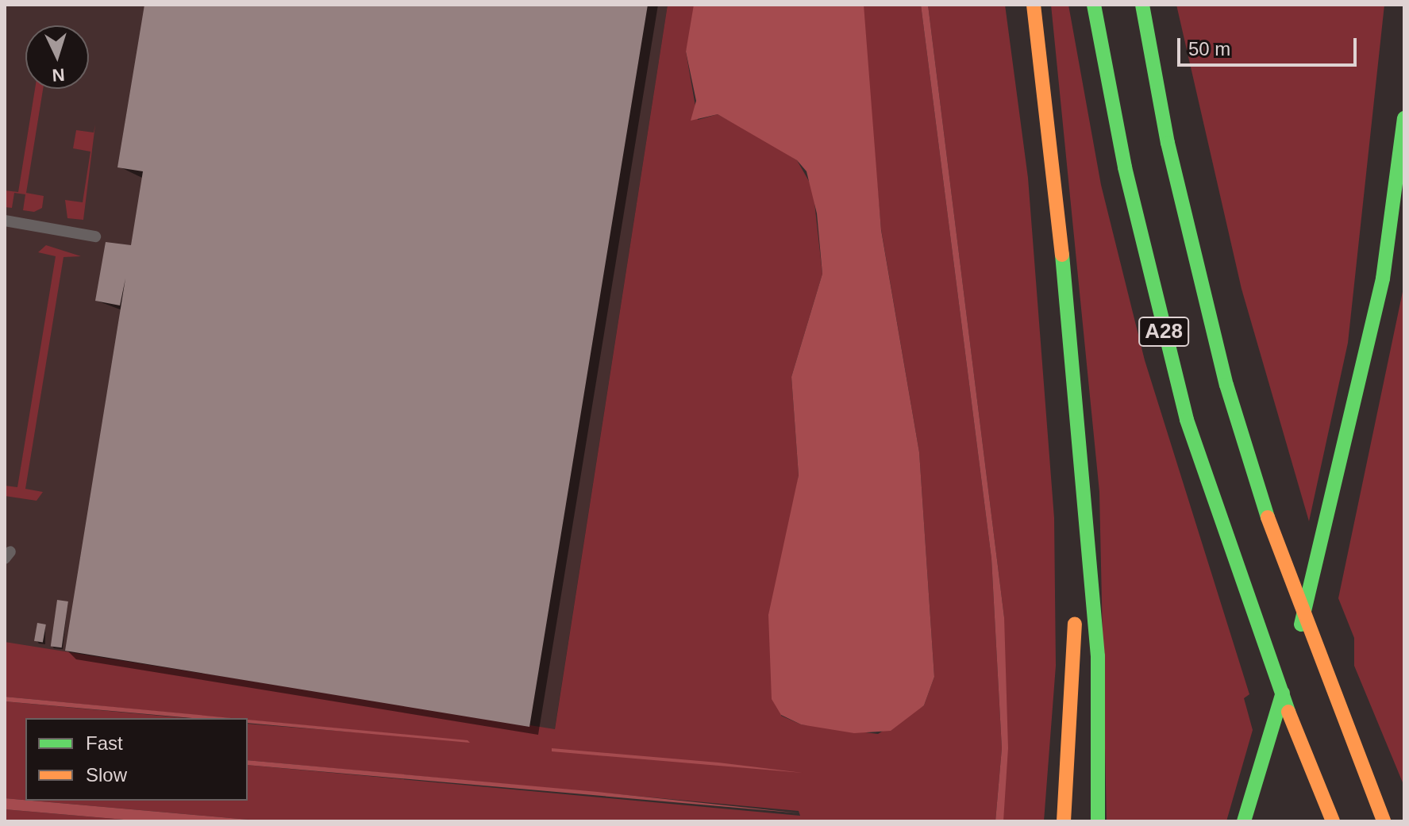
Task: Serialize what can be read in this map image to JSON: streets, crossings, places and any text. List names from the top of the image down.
{
  "streets": {
    "highway": ["A28"]
  },
  "legend": ["Fast", "Slow"],
  "scale_bar": "50 m",
  "north": "bottom"
}
